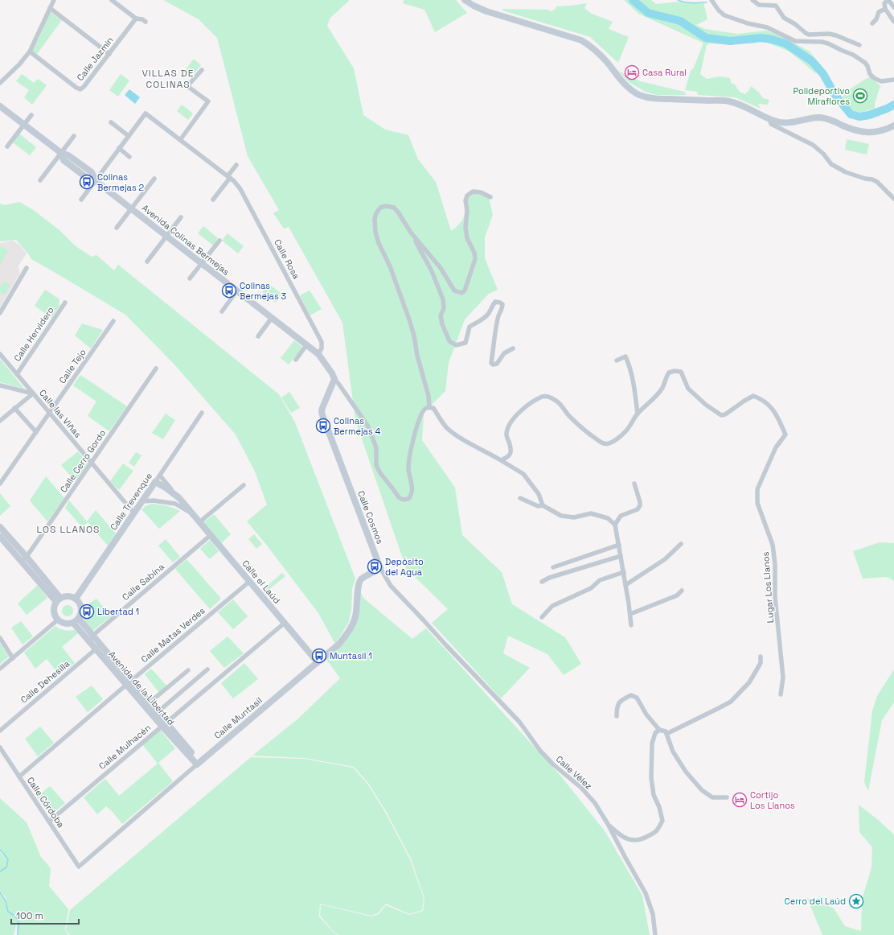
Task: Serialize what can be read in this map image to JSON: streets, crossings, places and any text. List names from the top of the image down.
{
  "streets": {
    "street": [
      "Calle Jazmín",
      "Avenida Colinas Bermejas",
      "Calle Rosa",
      "Calle Hervidero",
      "Calle Tejo",
      "Calle las Viñas",
      "Calle Cerro Gordo",
      "Calle Trevenque",
      "Calle Cosmos",
      "Calle Sabina",
      "Calle el Laúd",
      "Lugar Los Llanos",
      "Calle Matas Verdes",
      "Calle Dehesilla",
      "Avenida de la Libertad",
      "Calle Muntasil",
      "Calle Mulhacén",
      "Calle Vélez",
      "Calle Córdoba"
    ]
  },
  "crossings": [
    ["Avenida Colinas Bermejas", "Calle Rosa"],
    ["Avenida Colinas Bermejas", "Calle Cosmos"],
    ["Calle Hervidero", "Calle las Viñas"],
    ["Calle Tejo", "Calle las Viñas"],
    ["Calle las Viñas", "Calle Cerro Gordo"],
    ["Calle las Viñas", "Calle Trevenque"],
    ["Calle Trevenque", "Calle el Laúd"],
    ["Calle Trevenque", "Avenida de la Libertad"],
    ["Calle Cosmos", "Calle Muntasil"],
    ["Calle Cosmos", "Calle Vélez"],
    ["Calle Sabina", "Calle el Laúd"],
    ["Calle Sabina", "Avenida de la Libertad"],
    ["Calle el Laúd", "Calle Matas Verdes"],
    ["Calle el Laúd", "Calle Muntasil"],
    ["Calle el Laúd", "Calle Mulhacén"],
    ["Calle Matas Verdes", "Avenida de la Libertad"],
    ["Calle Matas Verdes", "Calle Córdoba"],
    ["Calle Dehesilla", "Avenida de la Libertad"],
    ["Avenida de la Libertad", "Calle Muntasil"],
    ["Avenida de la Libertad", "Calle Mulhacén"],
    ["Calle Muntasil", "Calle Córdoba"],
    ["Calle Mulhacén", "Calle Córdoba"]
  ],
  "districts": ["VILLAS DE COLINAS", "LOS LLANOS"],
  "places": {
    "hotel": ["Casa Rural", "Cortijo Los Llanos"],
    "sports": ["Polideportivo Miraflores"],
    "bus stop": [
      "Colinas Bermejas 2",
      "Colinas Bermejas 3",
      "Colinas Bermejas 4",
      "Depósito del Agua",
      "Libertad 1",
      "Muntasil 1"
    ],
    "place": ["Cerro del Laúd"]
  },
  "scale_bar": "100 m"
}
